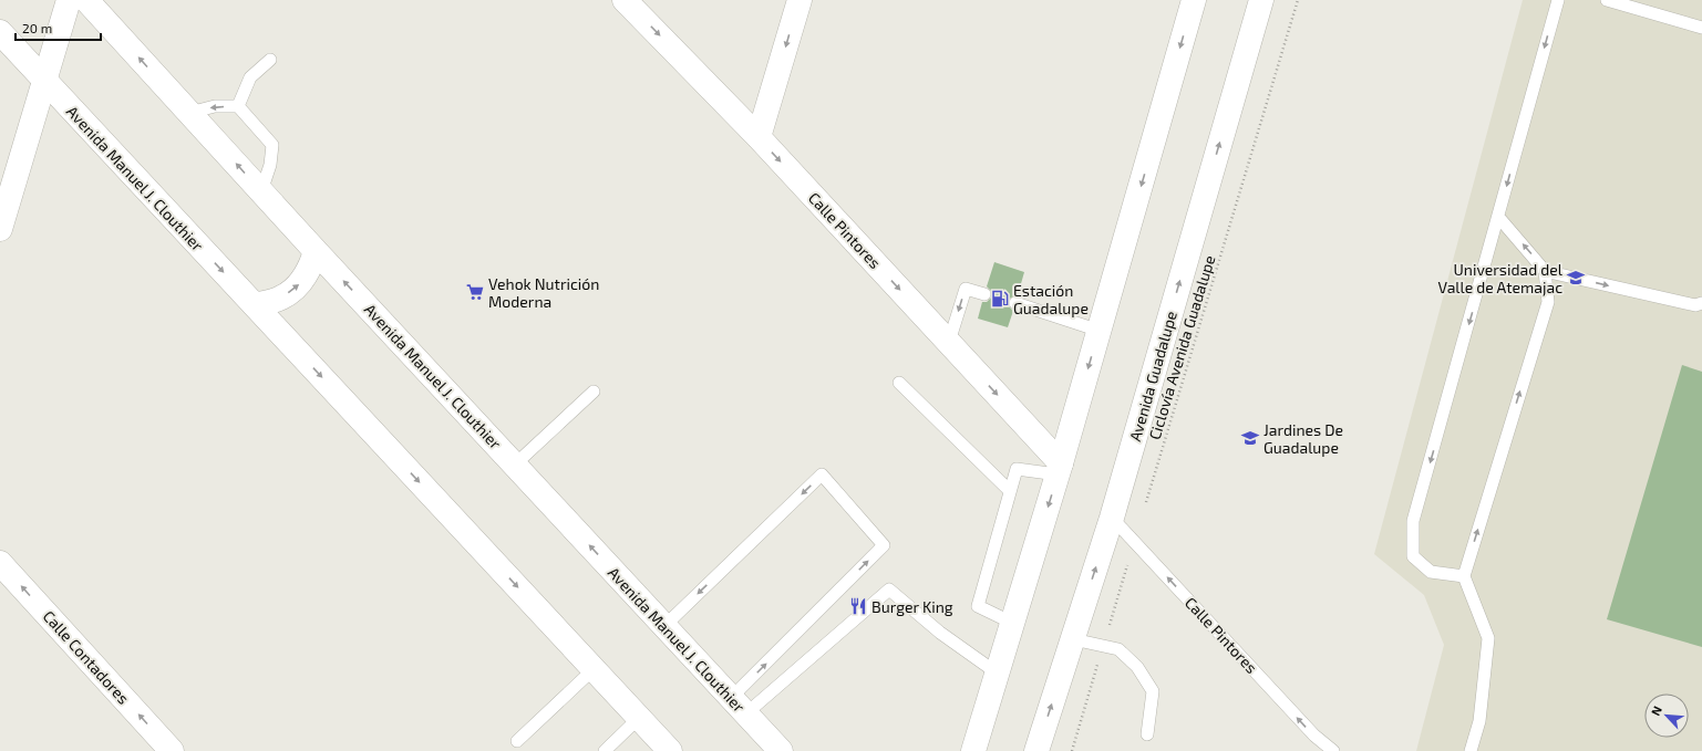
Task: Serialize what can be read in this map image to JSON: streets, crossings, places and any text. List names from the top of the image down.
{
  "streets": {
    "main road": [
      "Avenida Manuel J. Clouthier",
      "Calle Pintores",
      "Avenida Guadalupe",
      "Calle Contadores"
    ],
    "path": ["Ciclovía Avenida Guadalupe"]
  },
  "crossings": [
    ["Calle Pintores", "Avenida Guadalupe"]
  ],
  "one_way": ["Calle Contadores"],
  "places": {
    "school or university": ["Universidad del Valle de Atemajac", "Jardines De Guadalupe"],
    "supermarket": ["Vehok Nutrición Moderna"],
    "fuel station": ["Estación Guadalupe"],
    "restaurant": ["Burger King"]
  },
  "scale_bar": "20 m",
  "north": "top left"
}
